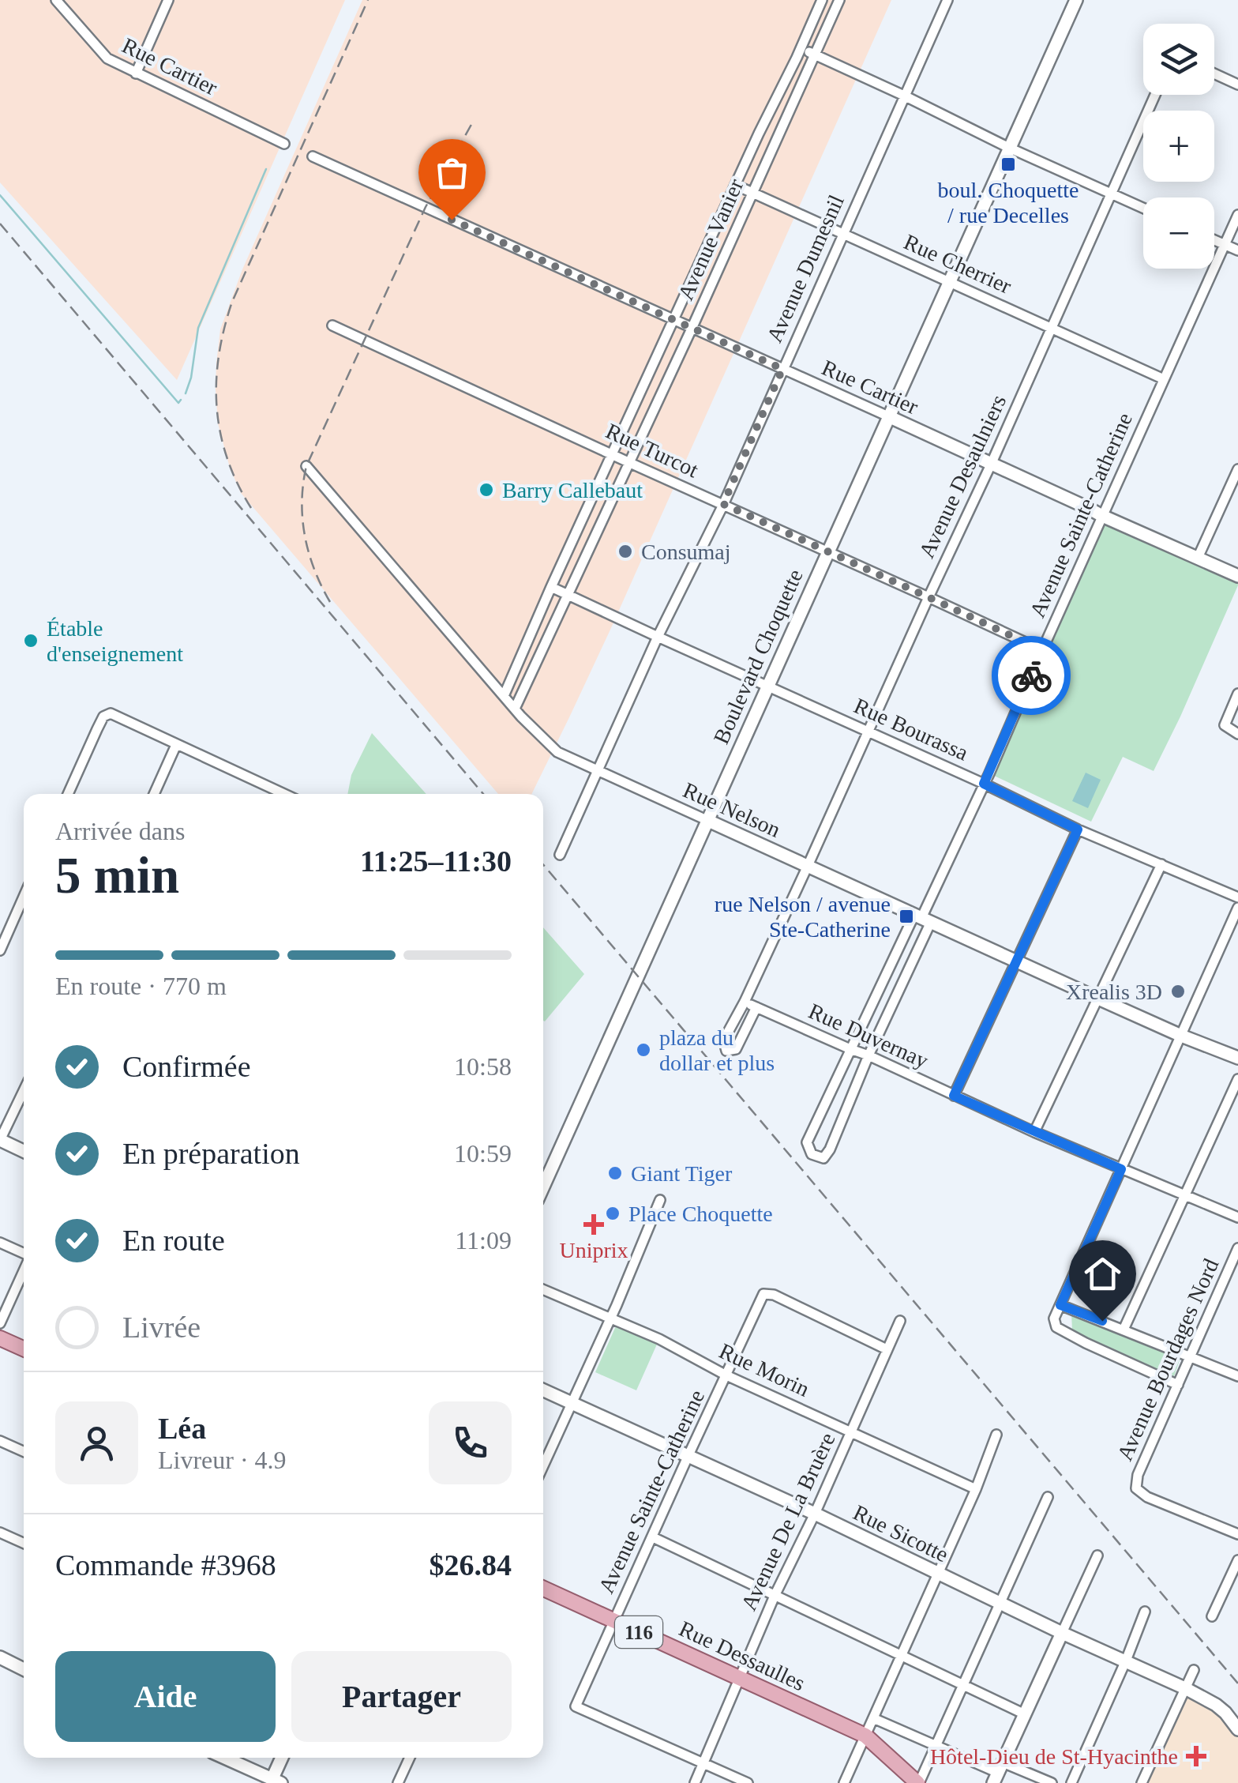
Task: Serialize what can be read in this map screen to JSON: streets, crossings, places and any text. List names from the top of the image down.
{
  "streets": {
    "main road": ["116", "Rue Dessaulles"],
    "street": [
      "Rue Cartier",
      "Avenue Vanier",
      "Rue Cherrier",
      "Avenue Dumesnil",
      "Rue Turcot",
      "Avenue Desaulniers",
      "Avenue Sainte-Catherine",
      "Boulevard Choquette",
      "Rue Bourassa",
      "Rue Nelson",
      "Rue Duvernay",
      "Avenue Bourdages Nord",
      "Rue Morin",
      "Avenue De La Bruère",
      "Rue Sicotte"
    ]
  },
  "crossings": [
    ["Rue Cartier", "Avenue Vanier"],
    ["Rue Cartier", "Avenue Dumesnil"],
    ["Rue Cartier", "Avenue Desaulniers"],
    ["Rue Cartier", "Avenue Sainte-Catherine"],
    ["Rue Cartier", "Boulevard Choquette"],
    ["Avenue Vanier", "Rue Cherrier"],
    ["Avenue Vanier", "Rue Turcot"],
    ["Avenue Vanier", "Rue Bourassa"],
    ["Avenue Vanier", "Rue Nelson"],
    ["Rue Cherrier", "Avenue Dumesnil"],
    ["Rue Cherrier", "Avenue Desaulniers"],
    ["Rue Cherrier", "Avenue Sainte-Catherine"],
    ["Rue Cherrier", "Boulevard Choquette"],
    ["Avenue Dumesnil", "Rue Turcot"],
    ["Avenue Dumesnil", "Rue Bourassa"],
    ["Avenue Dumesnil", "Rue Nelson"],
    ["Rue Turcot", "Avenue Desaulniers"],
    ["Rue Turcot", "Avenue Sainte-Catherine"],
    ["Rue Turcot", "Boulevard Choquette"],
    ["Avenue Desaulniers", "Rue Bourassa"],
    ["Avenue Desaulniers", "Rue Nelson"],
    ["Avenue Desaulniers", "Rue Duvernay"],
    ["Avenue Sainte-Catherine", "Rue Bourassa"],
    ["Avenue Sainte-Catherine", "Rue Nelson"],
    ["Avenue Sainte-Catherine", "Rue Duvernay"],
    ["Avenue Sainte-Catherine", "Rue Morin"],
    ["Avenue Sainte-Catherine", "Avenue De La Bruère"],
    ["Avenue Sainte-Catherine", "Rue Sicotte"],
    ["Avenue Sainte-Catherine", "Rue Dessaulles"],
    ["Boulevard Choquette", "Rue Bourassa"],
    ["Boulevard Choquette", "Rue Nelson"],
    ["Rue Morin", "Avenue De La Bruère"],
    ["Avenue De La Bruère", "Rue Sicotte"],
    ["Avenue De La Bruère", "Rue Dessaulles"]
  ],
  "places": {
    "transit": ["boul. Choquette / rue Decelles", "rue Nelson / avenue Ste-Catherine"],
    "other": [
      "Barry Callebaut",
      "Consumaj",
      "Étable d'enseignement",
      "Xrealis 3D",
      "plaza du dollar et plus",
      "Giant Tiger",
      "Place Choquette"
    ],
    "health": ["Uniprix", "Hôtel-Dieu de St-Hyacinthe"]
  },
  "page": {
    "map_buttons": ["+", "−"],
    "heading": ["5 min", "Arrivée dans", "11:25–11:30"],
    "panel": [
      "Léa",
      "Livreur · 4.9",
      "Commande #3968",
      "$26.84"
    ],
    "bar": "En route · 770 m",
    "list": [
      ["Confirmée", "10:58"],
      ["En préparation", "10:59"],
      ["En route", "11:09"],
      "Livrée"
    ],
    "buttons": ["Aide", "Partager"]
  }
}
